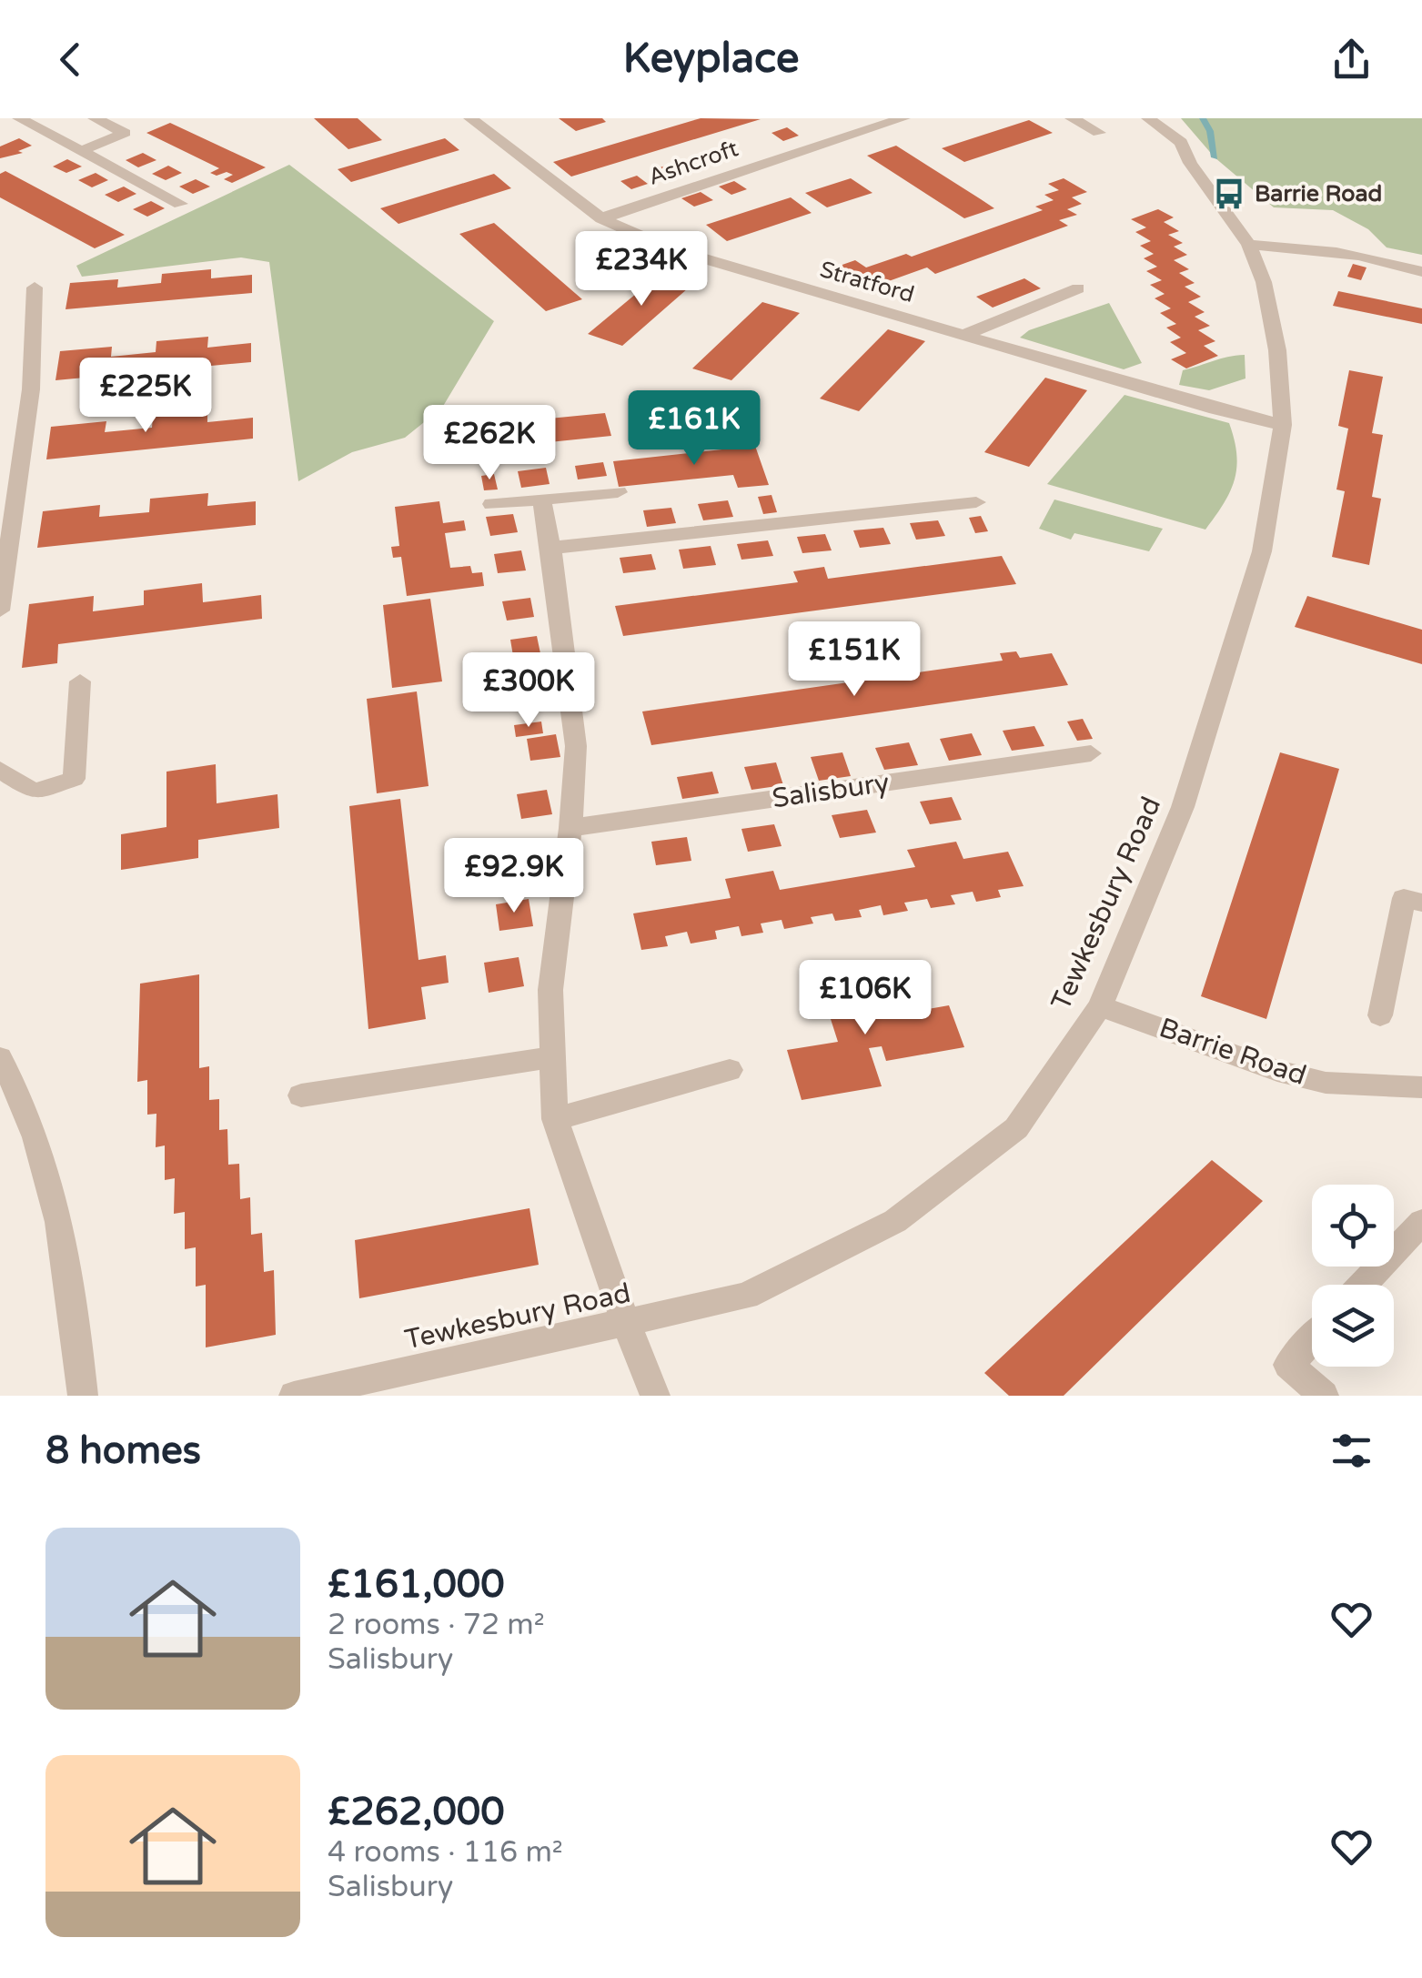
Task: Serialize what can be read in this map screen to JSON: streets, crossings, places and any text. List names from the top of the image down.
{
  "streets": {
    "street": [
      "Ashcroft",
      "Stratford",
      "Salisbury",
      "Tewkesbury Road",
      "Barrie Road"
    ]
  },
  "crossings": [
    ["Ashcroft", "Stratford"],
    ["Stratford", "Tewkesbury Road"],
    ["Tewkesbury Road", "Barrie Road"]
  ],
  "places": {
    "bus stop": ["Barrie Road"]
  },
  "page": {
    "header": "Keyplace",
    "price": [
      "£234K",
      "£225K",
      "£161K",
      "£262K",
      "£151K",
      "£300K",
      "£92.9K",
      "£106K"
    ],
    "heading": "8 homes",
    "list": [
      {
        "name": "£161,000",
        "note": "2 rooms · 72 m² · Salisbury"
      },
      {
        "name": "£262,000",
        "note": "4 rooms · 116 m² · Salisbury"
      }
    ]
  }
}
